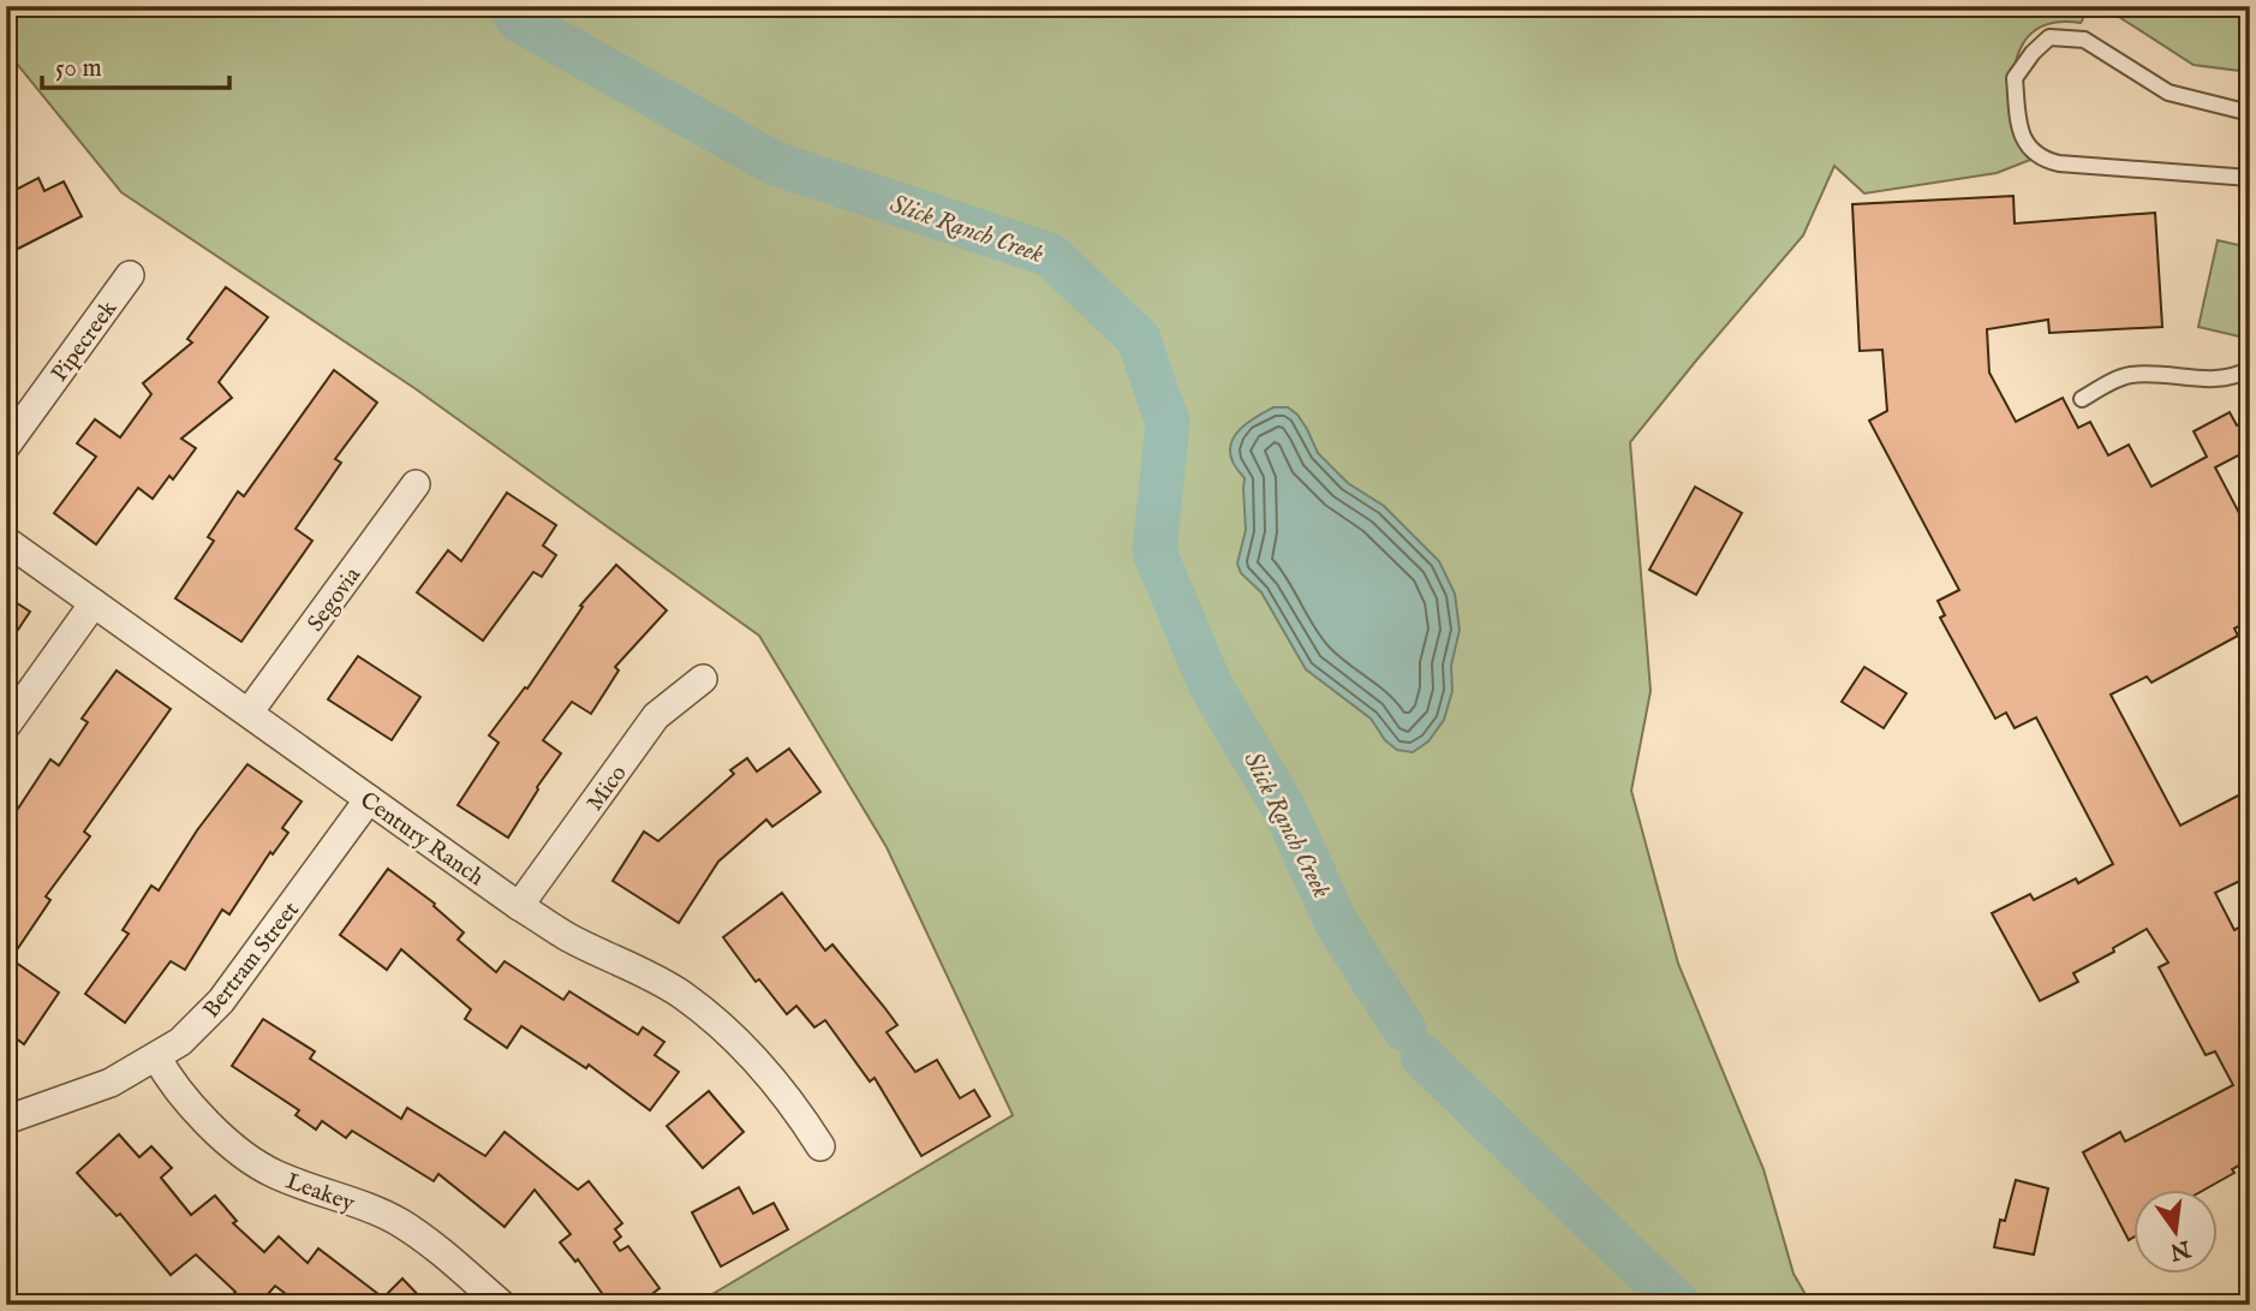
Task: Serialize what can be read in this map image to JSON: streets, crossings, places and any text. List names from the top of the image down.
{
  "streets": {
    "street": [
      "Pipecreek",
      "Segovia",
      "Mico",
      "Century Ranch",
      "Bertram Street",
      "Leakey"
    ]
  },
  "crossings": [
    ["Segovia", "Century Ranch"],
    ["Mico", "Century Ranch"],
    ["Century Ranch", "Bertram Street"],
    ["Bertram Street", "Leakey"]
  ],
  "water": ["Slick Ranch Creek"],
  "scale_bar": "50 m",
  "north": "bottom"
}
